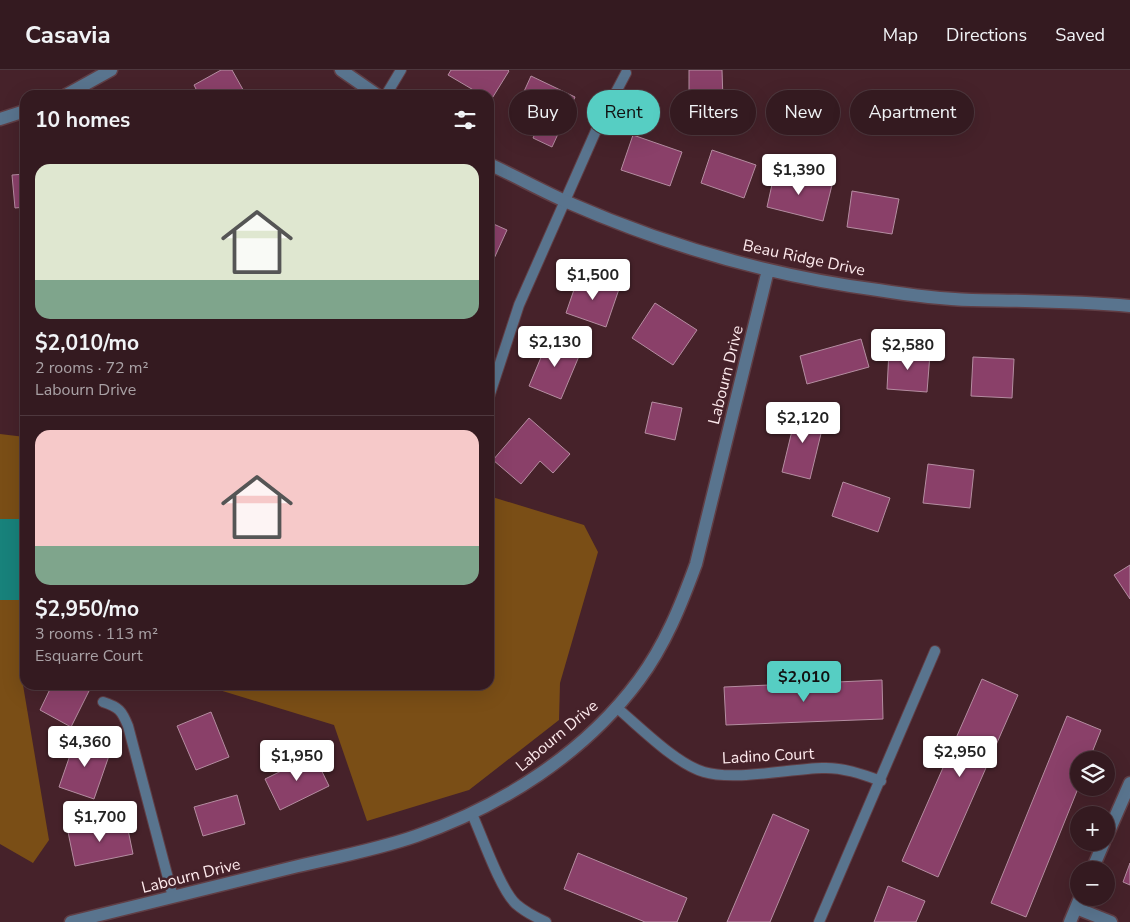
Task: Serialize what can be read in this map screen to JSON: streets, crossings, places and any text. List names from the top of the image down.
{
  "streets": {
    "street": ["Beau Ridge Drive", "Labourn Drive"],
    "lane": ["Ladino Court"]
  },
  "crossings": [
    ["Beau Ridge Drive", "Labourn Drive"],
    ["Labourn Drive", "Ladino Court"]
  ],
  "page": {
    "header": "Casavia",
    "nav": ["Map", "Directions", "Saved"],
    "chip": [
      "Buy",
      "Rent",
      "Filters",
      "New",
      "Apartment"
    ],
    "heading": "10 homes",
    "list": [
      {
        "name": "$2,010/mo",
        "note": "2 rooms · 72 m² · Labourn Drive"
      },
      {
        "name": "$2,950/mo",
        "note": "3 rooms · 113 m² · Esquarre Court"
      }
    ],
    "price": [
      "$1,390",
      "$1,500",
      "$2,130",
      "$2,580",
      "$2,120",
      "$2,010",
      "$4,360",
      "$2,950",
      "$1,950",
      "$1,700"
    ],
    "map_buttons": ["+", "−"]
  }
}
